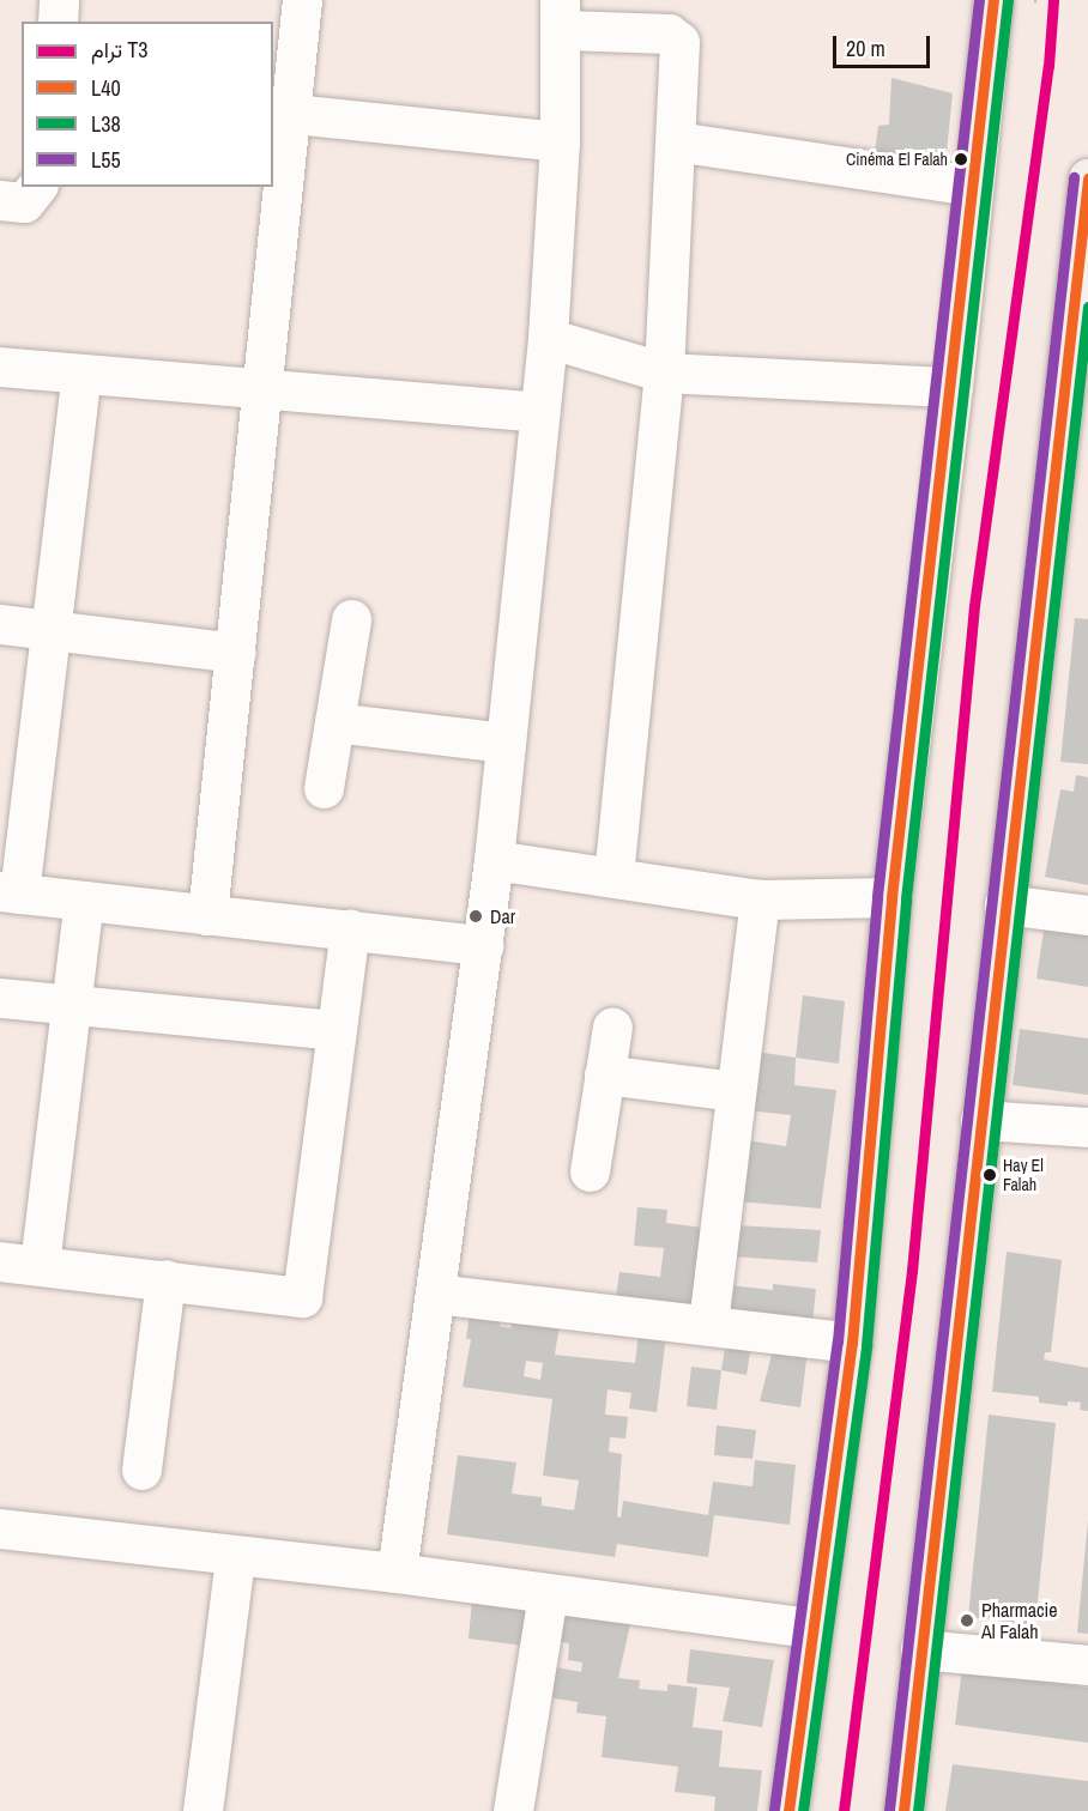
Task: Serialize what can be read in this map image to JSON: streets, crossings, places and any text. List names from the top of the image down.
{
  "places": [
    "Cinéma El Falah",
    "Dar",
    "Hay El Falah",
    "Pharmacie Al Falah"
  ],
  "lines": [
    "tram line T3",
    "transit line L40",
    "transit line L55",
    "transit line L38"
  ],
  "legend": [
    "ترام T3",
    "L40",
    "L38",
    "L55"
  ],
  "scale_bar": "20 m"
}
